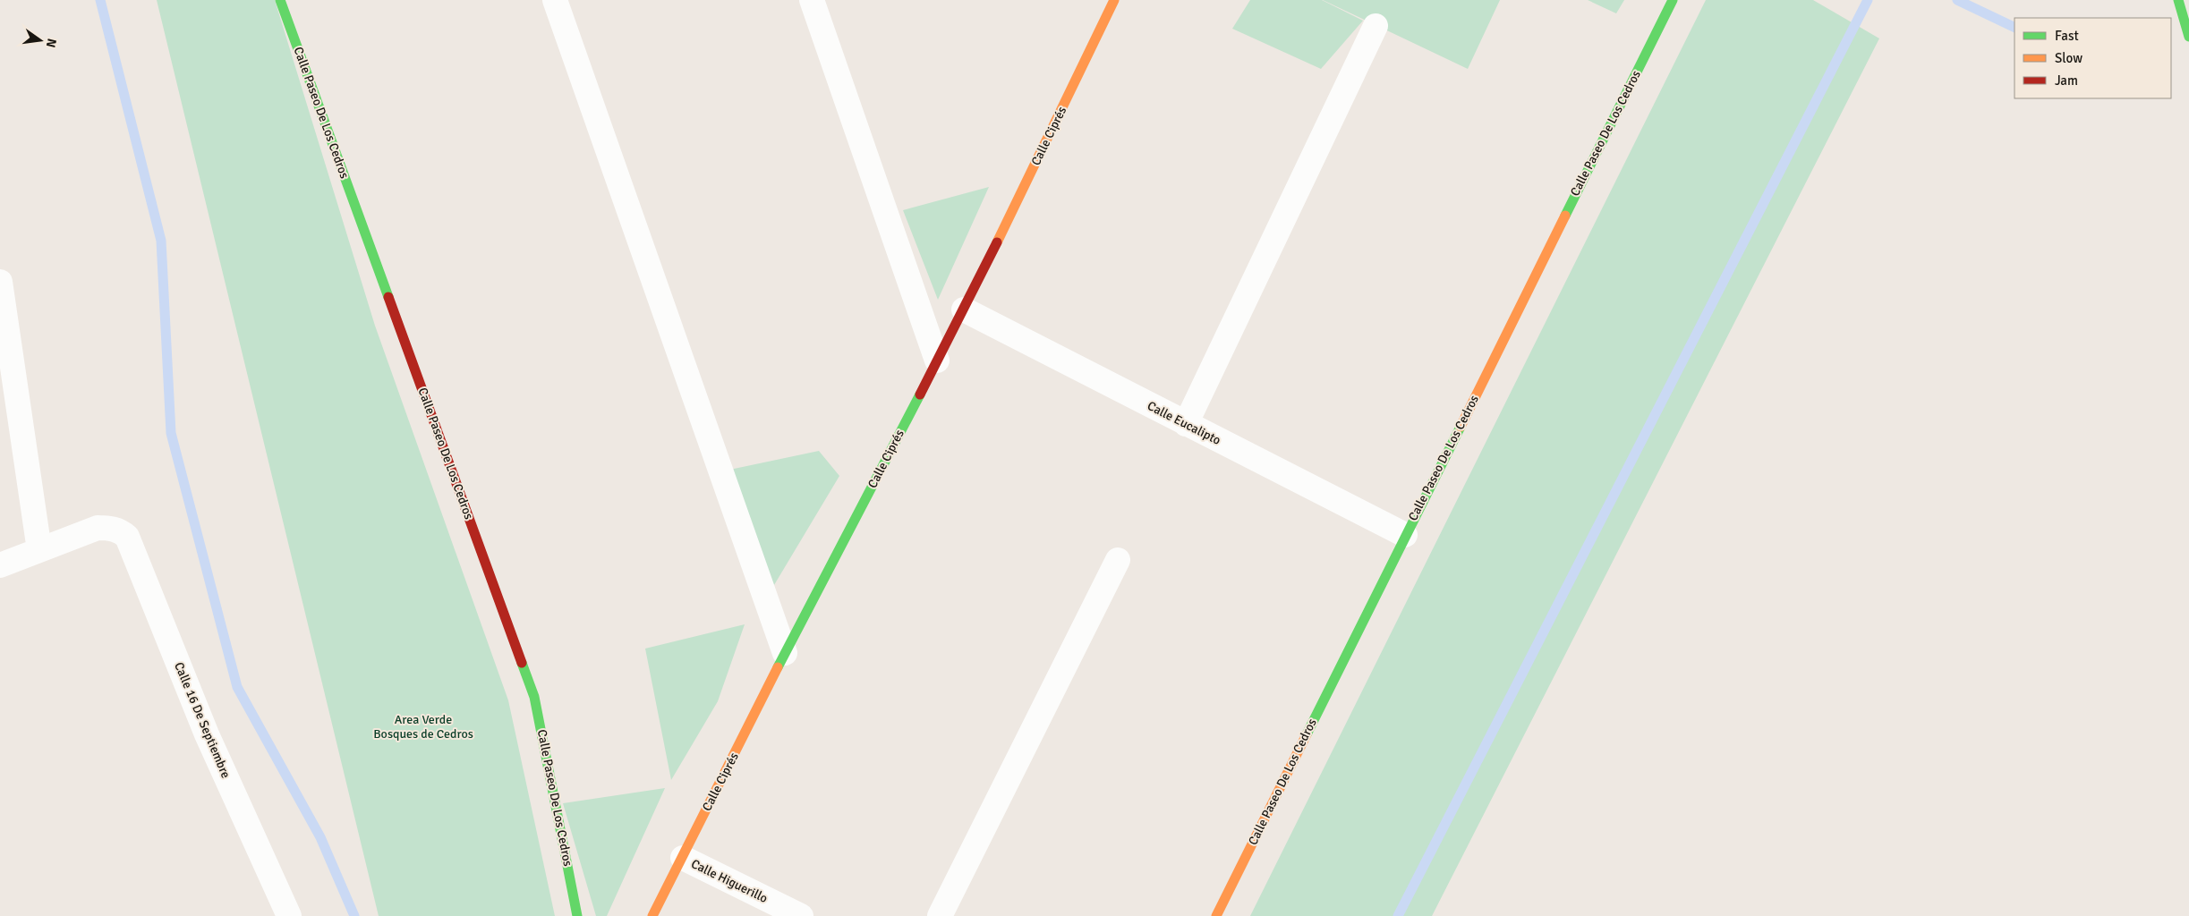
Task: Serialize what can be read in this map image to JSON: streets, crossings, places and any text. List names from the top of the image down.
{
  "streets": {
    "street": [
      "Calle Paseo De Los Cedros",
      "Calle Ciprés",
      "Calle Eucalipto",
      "Calle 16 De Septiembre",
      "Calle Higuerillo"
    ]
  },
  "crossings": [
    ["Calle Paseo De Los Cedros", "Calle Eucalipto"],
    ["Calle Ciprés", "Calle Eucalipto"],
    ["Calle Ciprés", "Calle Higuerillo"]
  ],
  "parks": ["Area Verde Bosques de Cedros"],
  "legend": ["Fast", "Slow", "Jam"],
  "north": "right"
}
